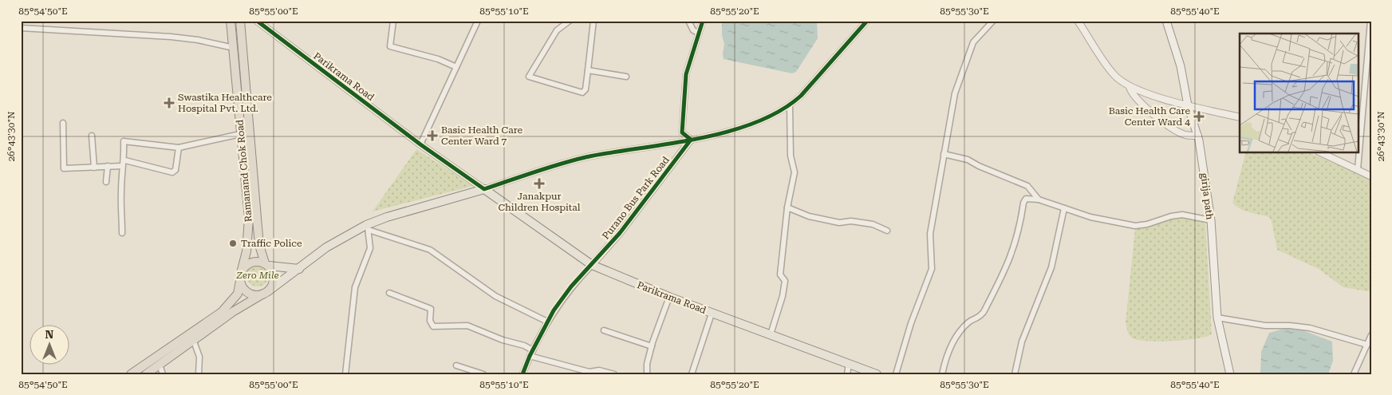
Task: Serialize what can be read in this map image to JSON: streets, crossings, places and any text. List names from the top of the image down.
{
  "streets": {
    "highway": ["Ramanand Chok Road"],
    "main road": ["Parikrama Road", "girija path"],
    "street": ["Purano Bus Park Road"]
  },
  "crossings": [
    ["Parikrama Road", "Purano Bus Park Road"]
  ],
  "parks": ["Zero Mile"],
  "places": {
    "health": [
      "Swastika Healthcare Hospital Pvt. Ltd.",
      "Basic Health Care Center Ward 4",
      "Basic Health Care Center Ward 7",
      "Janakpur Children Hospital"
    ],
    "other": ["Traffic Police"]
  },
  "north": "top",
  "coordinates": [
    "85°54'50\"E",
    "85°55'00\"E",
    "85°55'10\"E",
    "85°55'20\"E",
    "85°55'30\"E",
    "85°55'40\"E",
    "26°43'30\"N"
  ]
}
